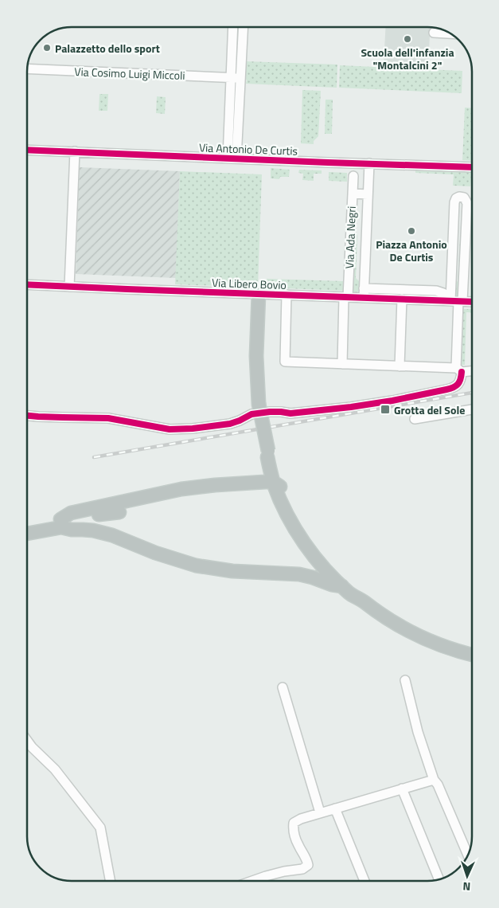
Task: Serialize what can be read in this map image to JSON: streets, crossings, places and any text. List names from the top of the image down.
{
  "streets": {
    "street": [
      "Via Cosimo Luigi Miccoli",
      "Via Antonio De Curtis",
      "Via Ada Negri",
      "Via Libero Bovio"
    ]
  },
  "crossings": [
    ["Via Antonio De Curtis", "Via Ada Negri"],
    ["Via Ada Negri", "Via Libero Bovio"]
  ],
  "places": {
    "other": ["Scuola dell'infanzia \"Montalcini 2\"", "Palazzetto dello sport", "Piazza Antonio De Curtis"],
    "transit": ["Grotta del Sole"]
  },
  "north": "bottom"
}
